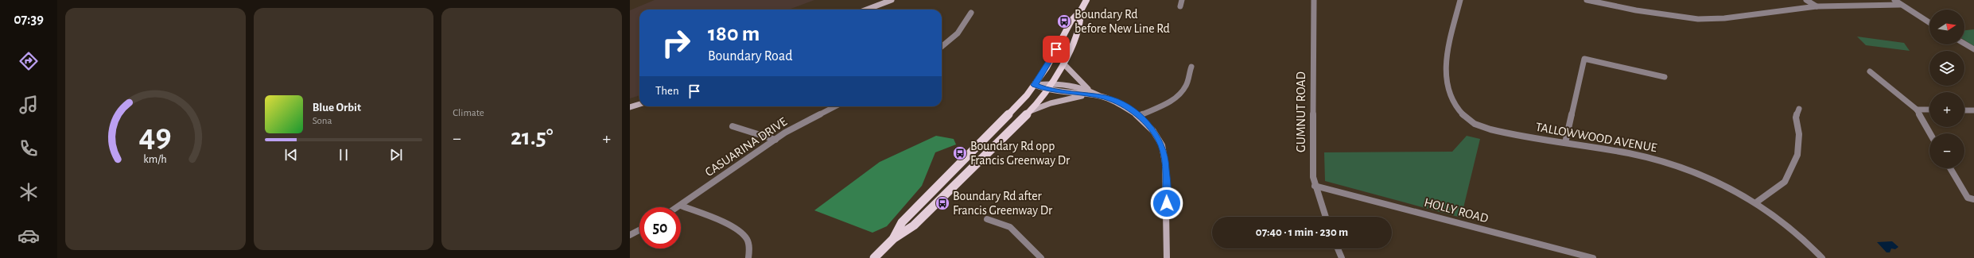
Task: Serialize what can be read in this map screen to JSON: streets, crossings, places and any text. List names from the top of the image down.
{
  "streets": {
    "street": [
      "GUMNUT ROAD",
      "TALLOWWOOD AVENUE",
      "CASUARINA DRIVE",
      "HOLLY ROAD"
    ]
  },
  "crossings": [
    ["GUMNUT ROAD", "HOLLY ROAD"]
  ],
  "places": {
    "bus stop": ["Boundary Rd before New Line Rd", "Boundary Rd opp Francis Greenway Dr", "Boundary Rd after Francis Greenway Dr"]
  },
  "north": "right",
  "page": {
    "tabs": "07:39",
    "tile": "Climate",
    "map_buttons": ["+", "−"],
    "turn": ["180 m", "Boundary Road"],
    "then": "Then",
    "song": ["Blue Orbit", "Sona"],
    "heat": ["−", "21.5°", "+"],
    "limit": "50",
    "trip": "07:40 · 1 min · 230 m",
    "gauge": ["49", "km/h"]
  }
}
